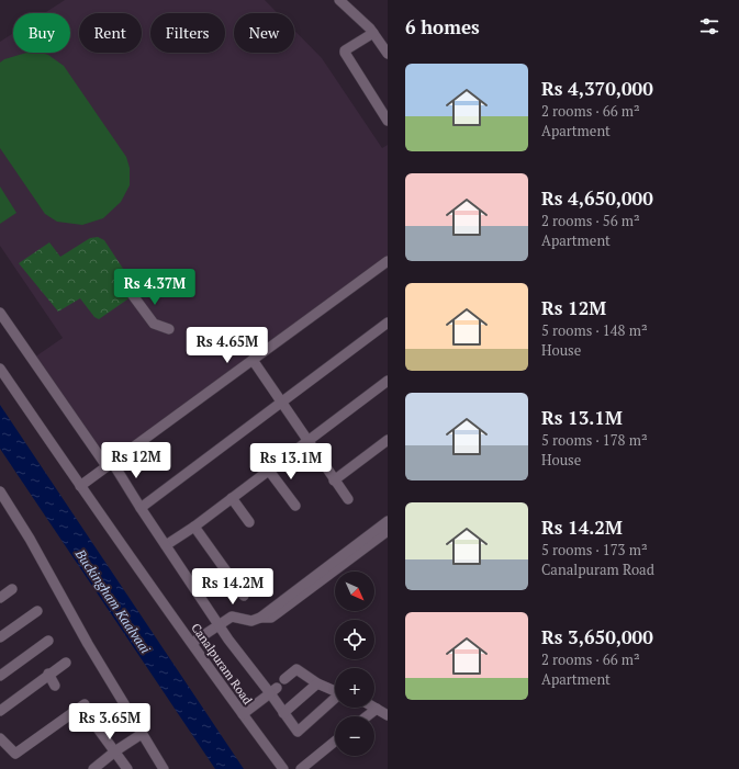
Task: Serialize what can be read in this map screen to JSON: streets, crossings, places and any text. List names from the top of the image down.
{
  "streets": {
    "street": ["Canalpuram Road"]
  },
  "water": ["Buckingham Kaalvaai"],
  "north": "bottom right",
  "page": {
    "heading": "6 homes",
    "chip": [
      "Buy",
      "Rent",
      "Filters",
      "New"
    ],
    "list": [
      {
        "name": "Rs 4,370,000",
        "note": "2 rooms · 66 m² · Apartment"
      },
      {
        "name": "Rs 4,650,000",
        "note": "2 rooms · 56 m² · Apartment"
      },
      {
        "name": "Rs 12M",
        "note": "5 rooms · 148 m² · House"
      },
      {
        "name": "Rs 13.1M",
        "note": "5 rooms · 178 m² · House"
      },
      {
        "name": "Rs 14.2M",
        "note": "5 rooms · 173 m² · Canalpuram Road"
      },
      {
        "name": "Rs 3,650,000",
        "note": "2 rooms · 66 m² · Apartment"
      }
    ],
    "price": [
      "Rs 4.37M",
      "Rs 4.65M",
      "Rs 12M",
      "Rs 13.1M",
      "Rs 14.2M",
      "Rs 3.65M"
    ],
    "map_buttons": ["+", "−"]
  }
}
